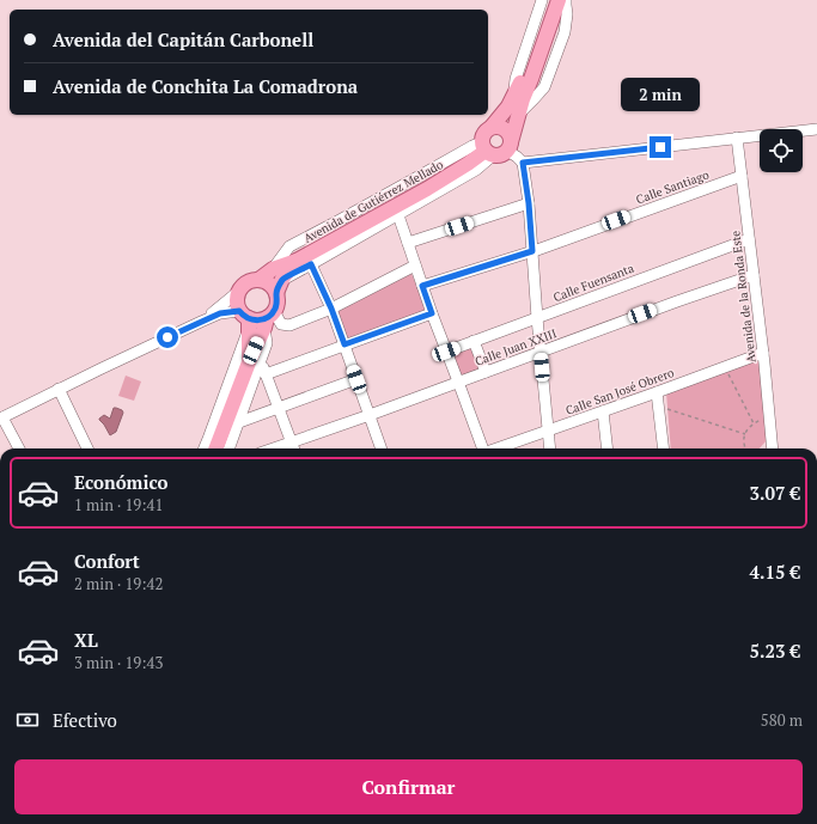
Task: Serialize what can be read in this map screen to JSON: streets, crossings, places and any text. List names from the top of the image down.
{
  "streets": {
    "main road": ["Avenida de Gutiérrez Mellado"],
    "street": [
      "Calle Santiago",
      "Calle Fuensanta",
      "Avenida de la Ronda Este",
      "Calle Juan XXIII",
      "Calle San José Obrero"
    ]
  },
  "crossings": [
    ["Calle Santiago", "Avenida de la Ronda Este"],
    ["Calle Fuensanta", "Avenida de la Ronda Este"],
    ["Avenida de la Ronda Este", "Calle Juan XXIII"],
    ["Avenida de la Ronda Este", "Calle San José Obrero"]
  ],
  "page": {
    "banner": ["Avenida del Capitán Carbonell", "Avenida de Conchita La Comadrona"],
    "bubble": "2 min",
    "list": [
      {
        "name": "Económico",
        "note": "1 min · 19:41",
        "value": "3.07 €"
      },
      {
        "name": "Confort",
        "note": "2 min · 19:42",
        "value": "4.15 €"
      },
      {
        "name": "XL",
        "note": "3 min · 19:43",
        "value": "5.23 €"
      }
    ],
    "pay": ["Efectivo", "580 m"],
    "buttons": "Confirmar"
  }
}
